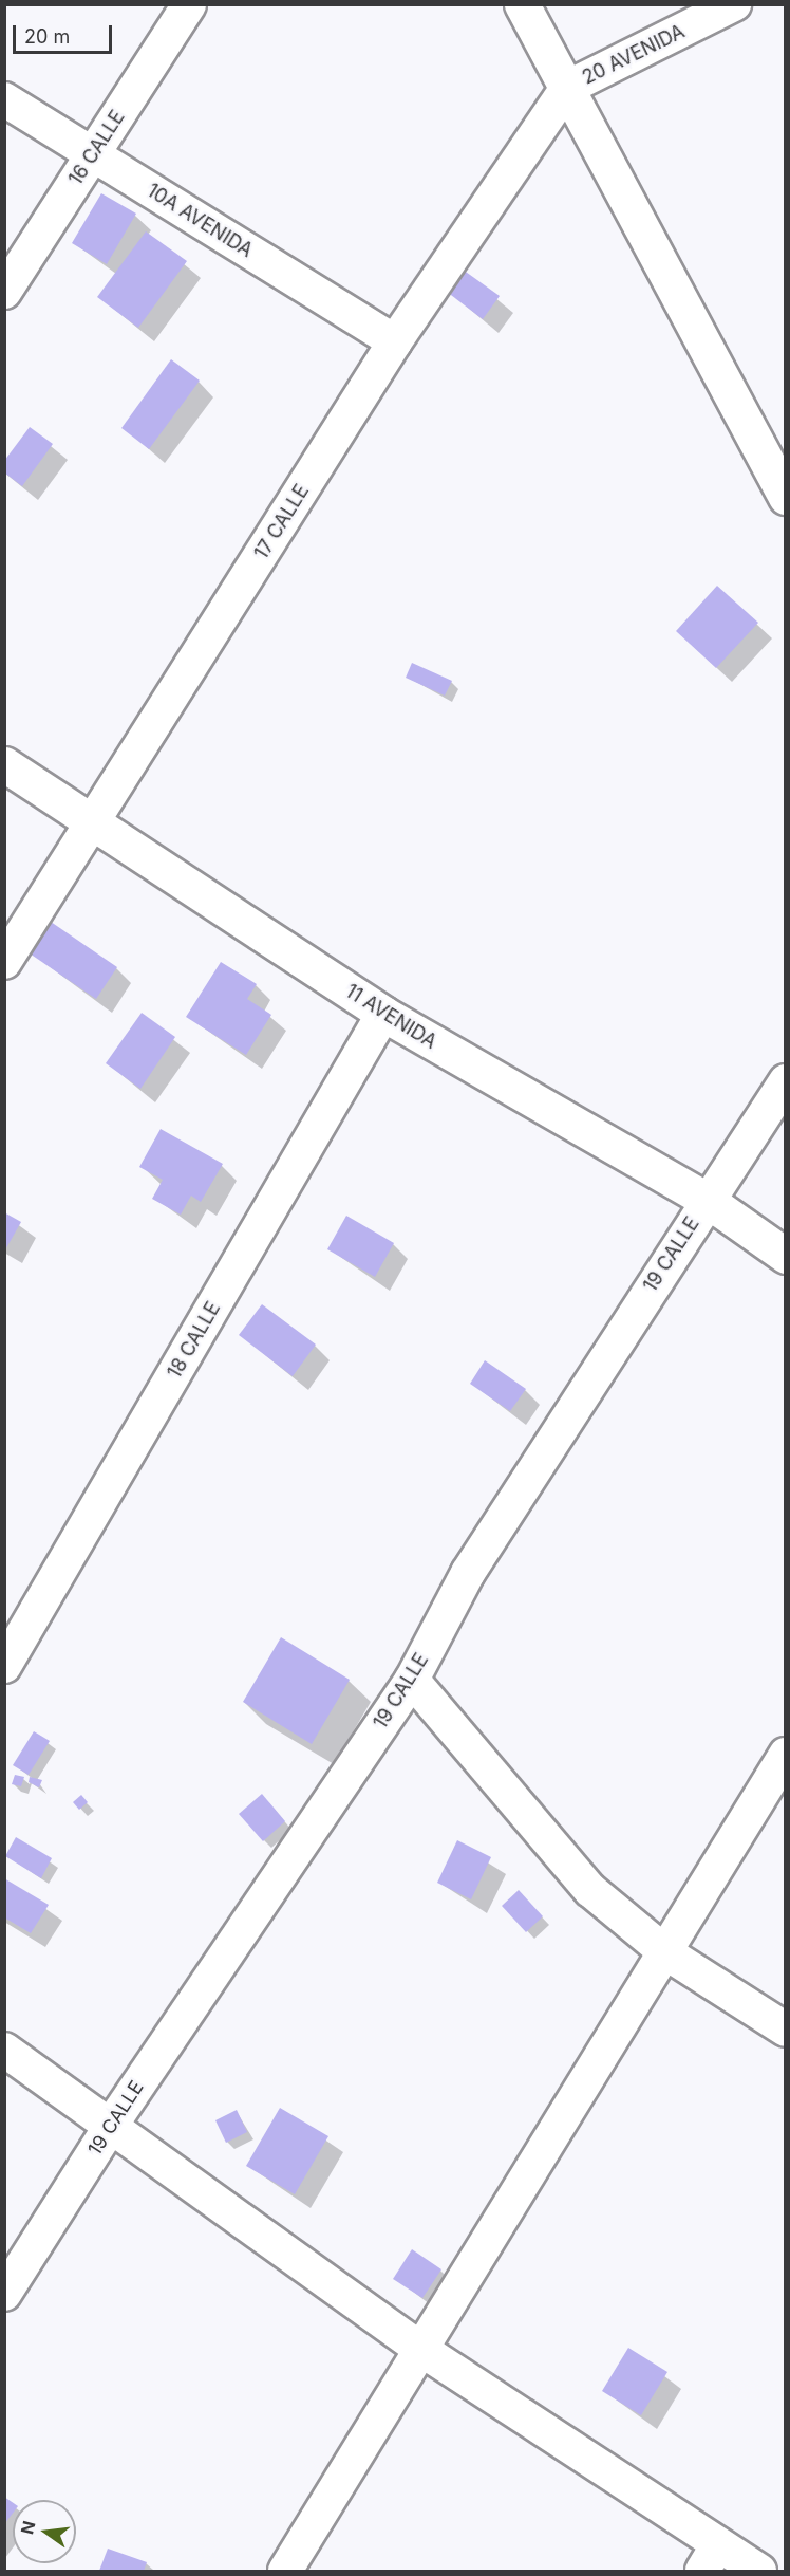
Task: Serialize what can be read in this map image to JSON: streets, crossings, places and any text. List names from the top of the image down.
{
  "streets": {
    "street": [
      "20 AVENIDA",
      "16 CALLE",
      "10A AVENIDA",
      "17 CALLE",
      "11 AVENIDA",
      "19 CALLE",
      "18 CALLE"
    ]
  },
  "crossings": [
    ["20 AVENIDA", "17 CALLE"],
    ["16 CALLE", "10A AVENIDA"],
    ["10A AVENIDA", "17 CALLE"],
    ["17 CALLE", "11 AVENIDA"],
    ["11 AVENIDA", "19 CALLE"],
    ["11 AVENIDA", "18 CALLE"]
  ],
  "scale_bar": "20 m",
  "north": "left"
}
